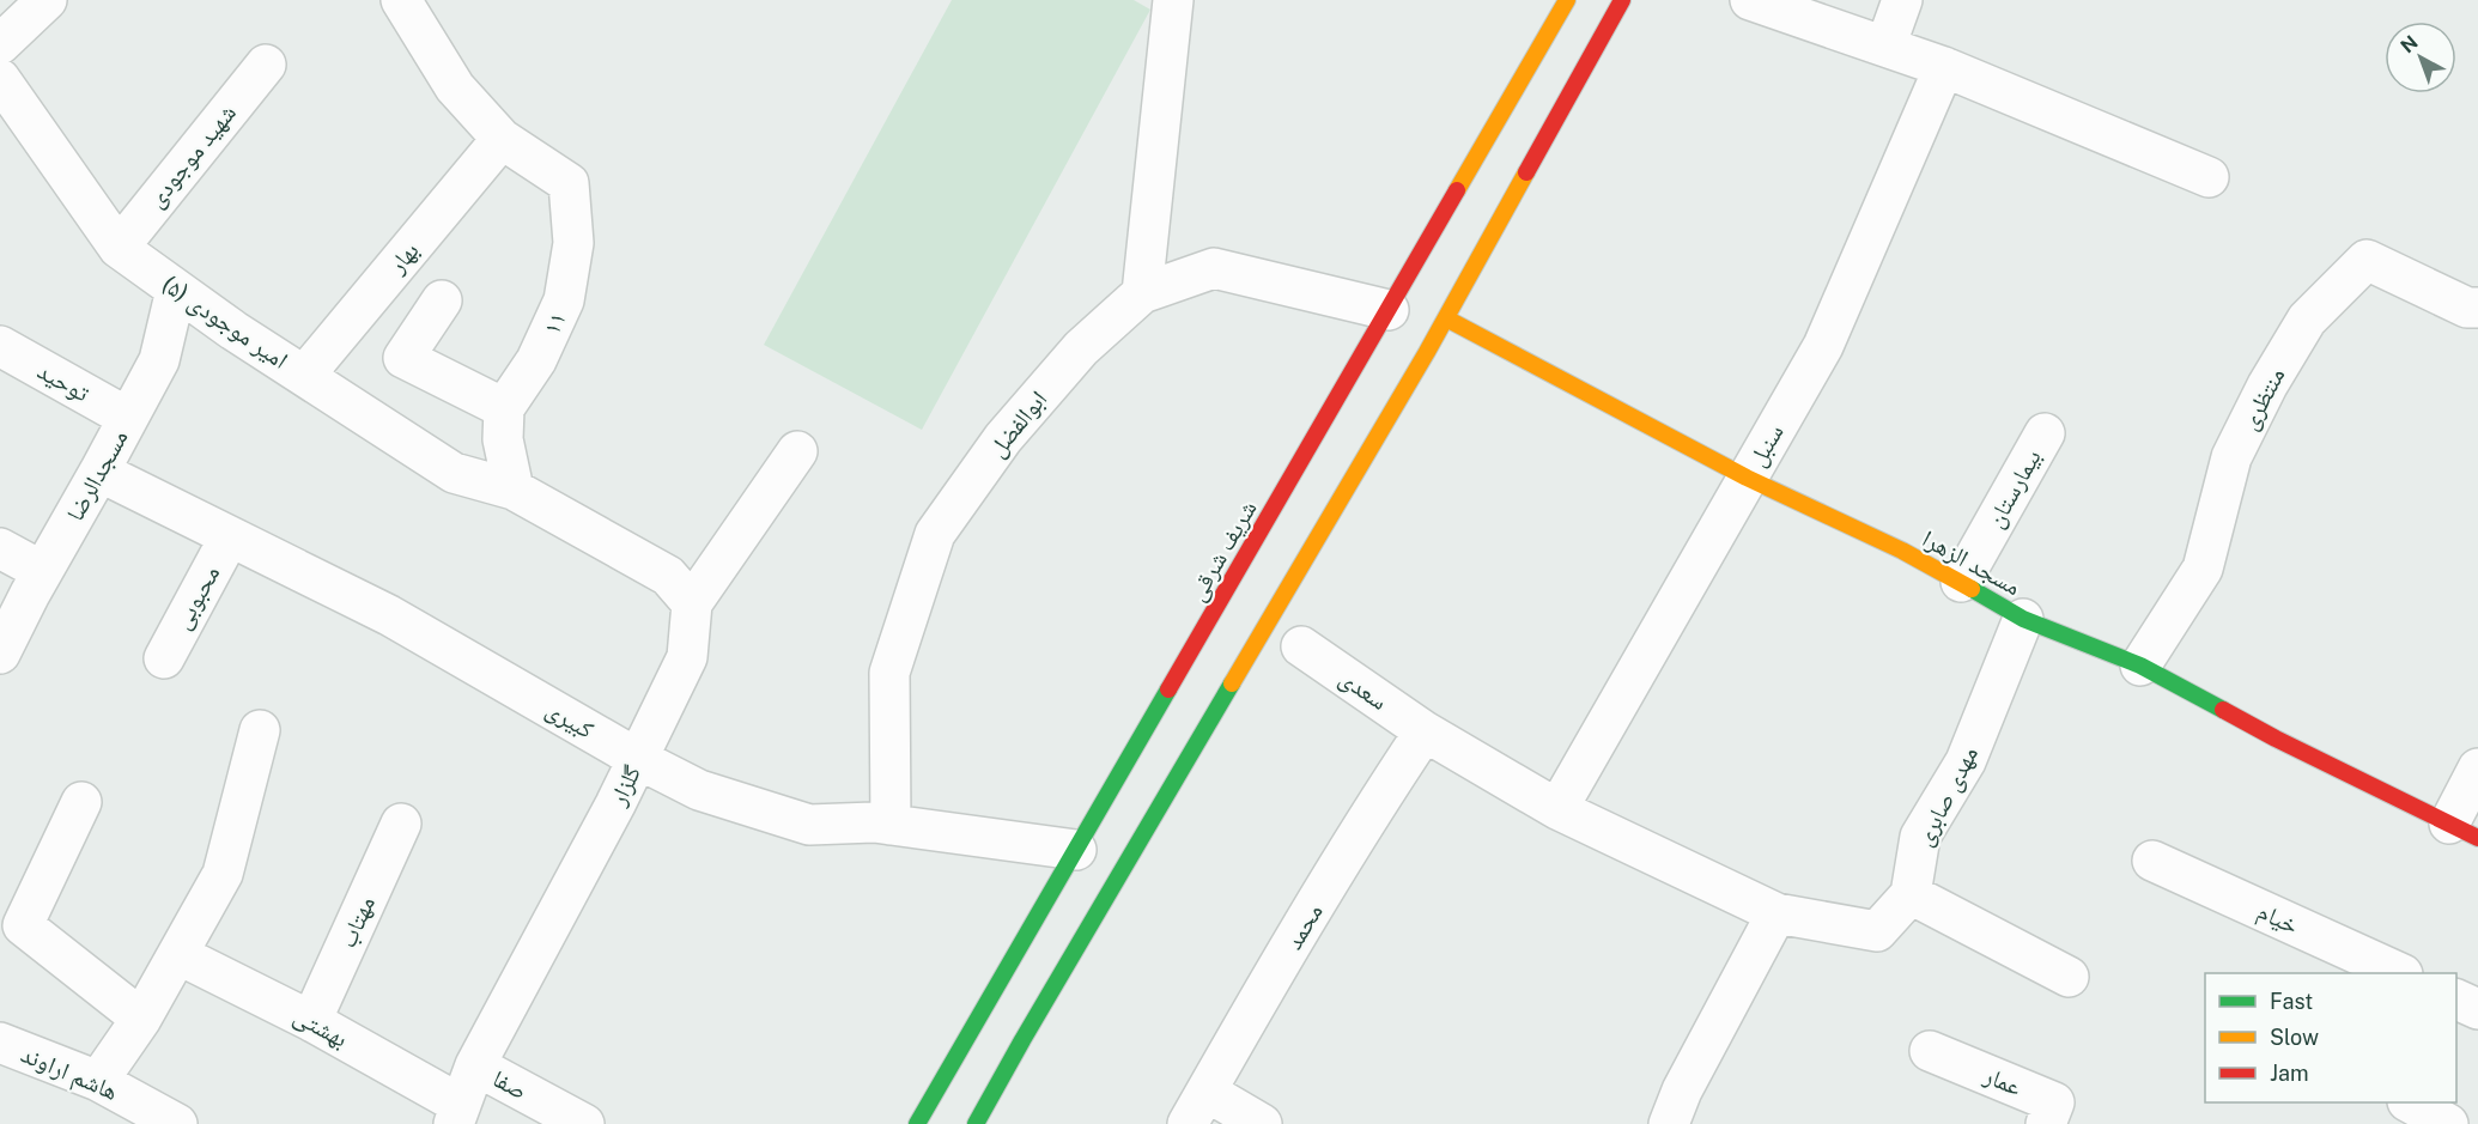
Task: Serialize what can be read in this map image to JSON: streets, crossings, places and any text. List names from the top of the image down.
{
  "streets": {
    "main road": ["شریف شرقی", "مسجد الزهرا"],
    "street": [
      "شهید موجودی",
      "بهار",
      "امیر موجودی (۵)",
      "۱۱",
      "توحید",
      "منتظری",
      "ابوالفضل",
      "سنبل",
      "مسجدالرضا",
      "بیمارستان",
      "محبوبی",
      "سعدی",
      "کبیری",
      "گلزار",
      "مهدی صابری",
      "خیام",
      "مهتاب",
      "محمد",
      "بهشتی",
      "هاشم اراوند",
      "عمار",
      "صفا"
    ]
  },
  "crossings": [
    ["شهید موجودی", "امیر موجودی (۵)"],
    ["بهار", "امیر موجودی (۵)"],
    ["بهار", "۱۱"],
    ["امیر موجودی (۵)", "مسجدالرضا"],
    ["توحید", "مسجدالرضا"],
    ["منتظری", "مسجد الزهرا"],
    ["ابوالفضل", "شریف شرقی"],
    ["ابوالفضل", "کبیری"],
    ["سنبل", "مسجد الزهرا"],
    ["سنبل", "سعدی"],
    ["مسجدالرضا", "کبیری"],
    ["بیمارستان", "مسجد الزهرا"],
    ["شریف شرقی", "کبیری"],
    ["مسجد الزهرا", "مهدی صابری"],
    ["محبوبی", "کبیری"],
    ["سعدی", "محمد"],
    ["کبیری", "گلزار"],
    ["گلزار", "بهشتی"],
    ["گلزار", "صفا"],
    ["مهتاب", "بهشتی"]
  ],
  "legend": ["Fast", "Slow", "Jam"],
  "north": "top left"
}
